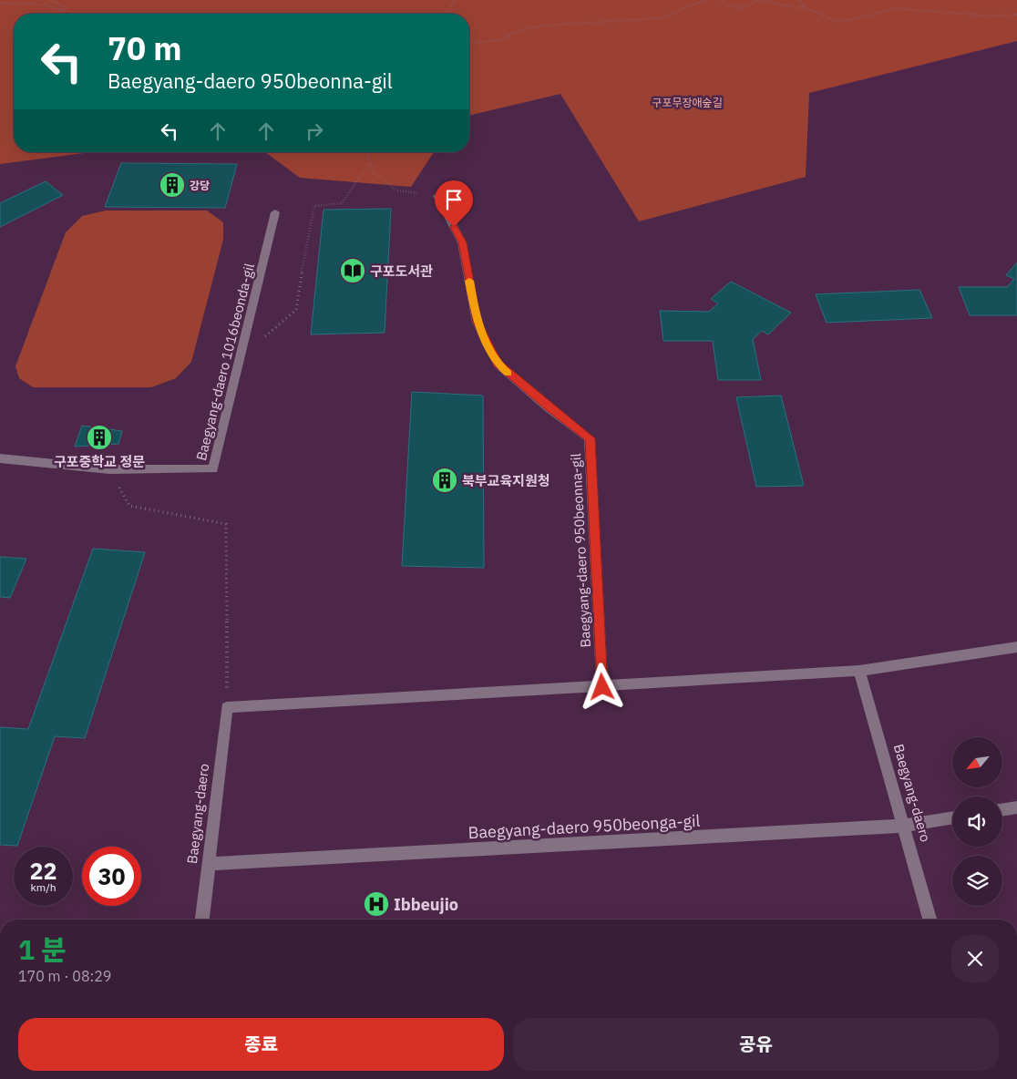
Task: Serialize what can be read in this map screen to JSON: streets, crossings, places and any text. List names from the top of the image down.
{
  "streets": {
    "street": [
      "Baegyang-daero 1016beonda-gil",
      "Baegyang-daero 950beonna-gil",
      "Baegyang-daero",
      "Baegyang-daero 950beonga-gil"
    ]
  },
  "crossings": [
    ["Baegyang-daero", "Baegyang-daero 950beonga-gil"]
  ],
  "parks": ["구포무장애숲길"],
  "places": {
    "building": ["강당", "구포중학교 정문", "북부교육지원청"],
    "library": ["구포도서관"],
    "hospital": ["Ibbeujio"]
  },
  "north": "bottom left",
  "page": {
    "turn": ["70 m", "Baegyang-daero 950beonna-gil"],
    "speed": "22 km/h",
    "limit": "30",
    "heading": ["1 분", "170 m · 08:29"],
    "buttons": ["종료", "공유"]
  }
}
